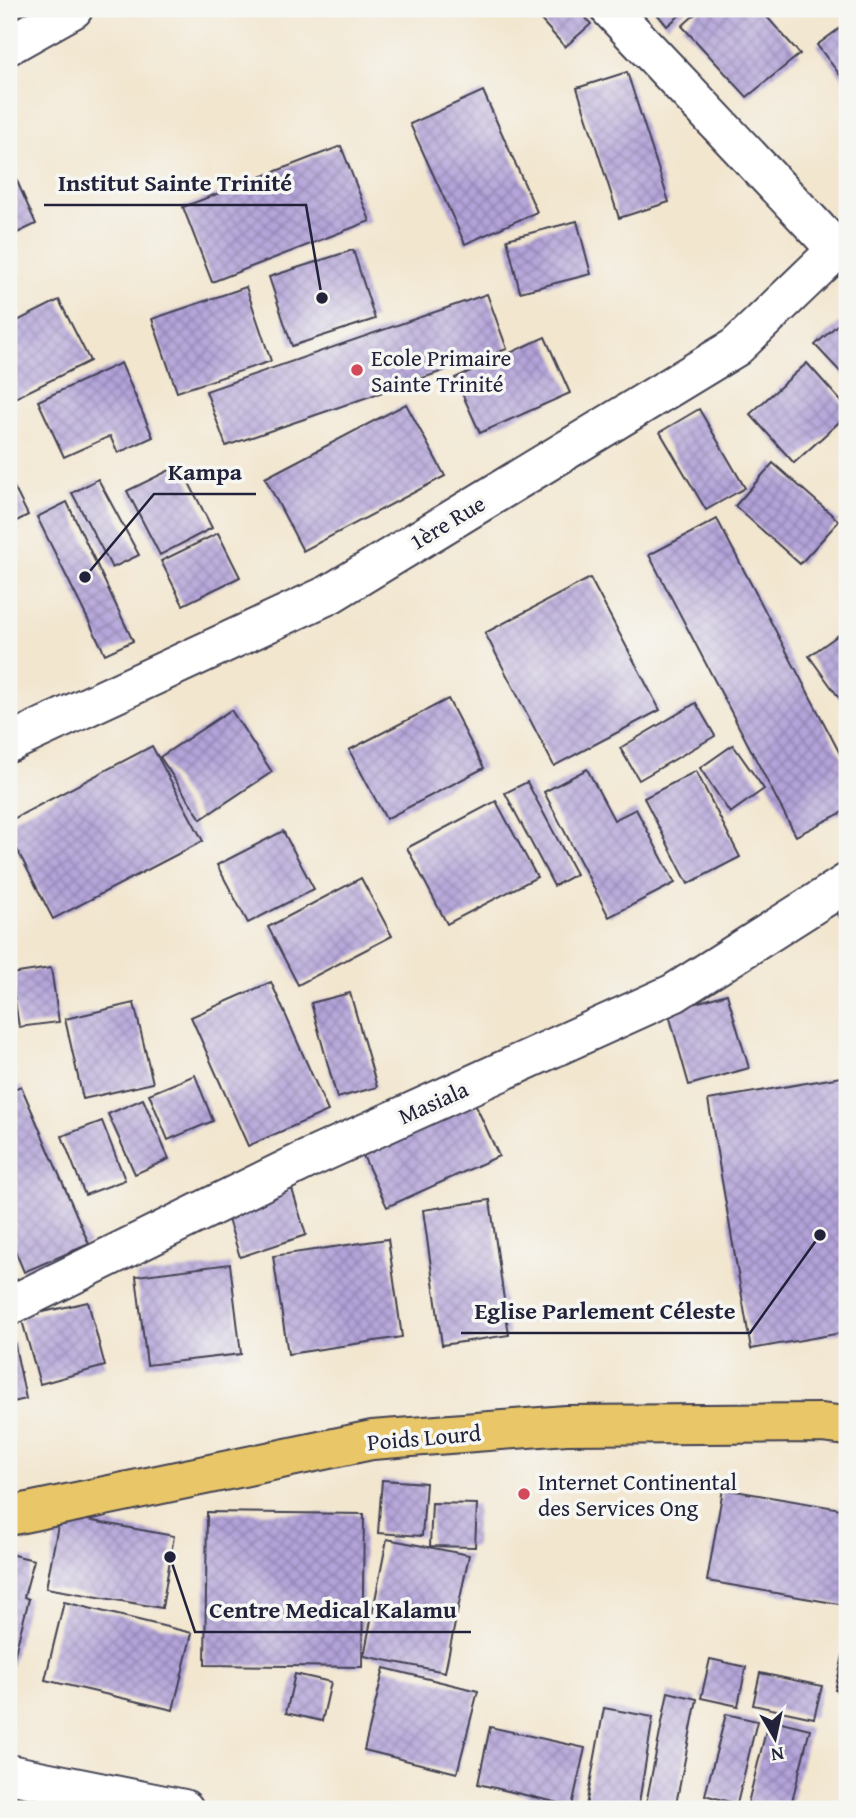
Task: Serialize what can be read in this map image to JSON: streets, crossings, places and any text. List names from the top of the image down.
{
  "streets": {
    "main road": ["Poids Lourd"],
    "street": ["1ère Rue", "Masiala"]
  },
  "places": [
    "Institut Sainte Trinité",
    "Ecole Primaire Sainte Trinité",
    "Kampa",
    "Eglise Parlement Céleste",
    "Internet Continental des Services Ong",
    "Centre Medical Kalamu"
  ],
  "north": "bottom"
}
